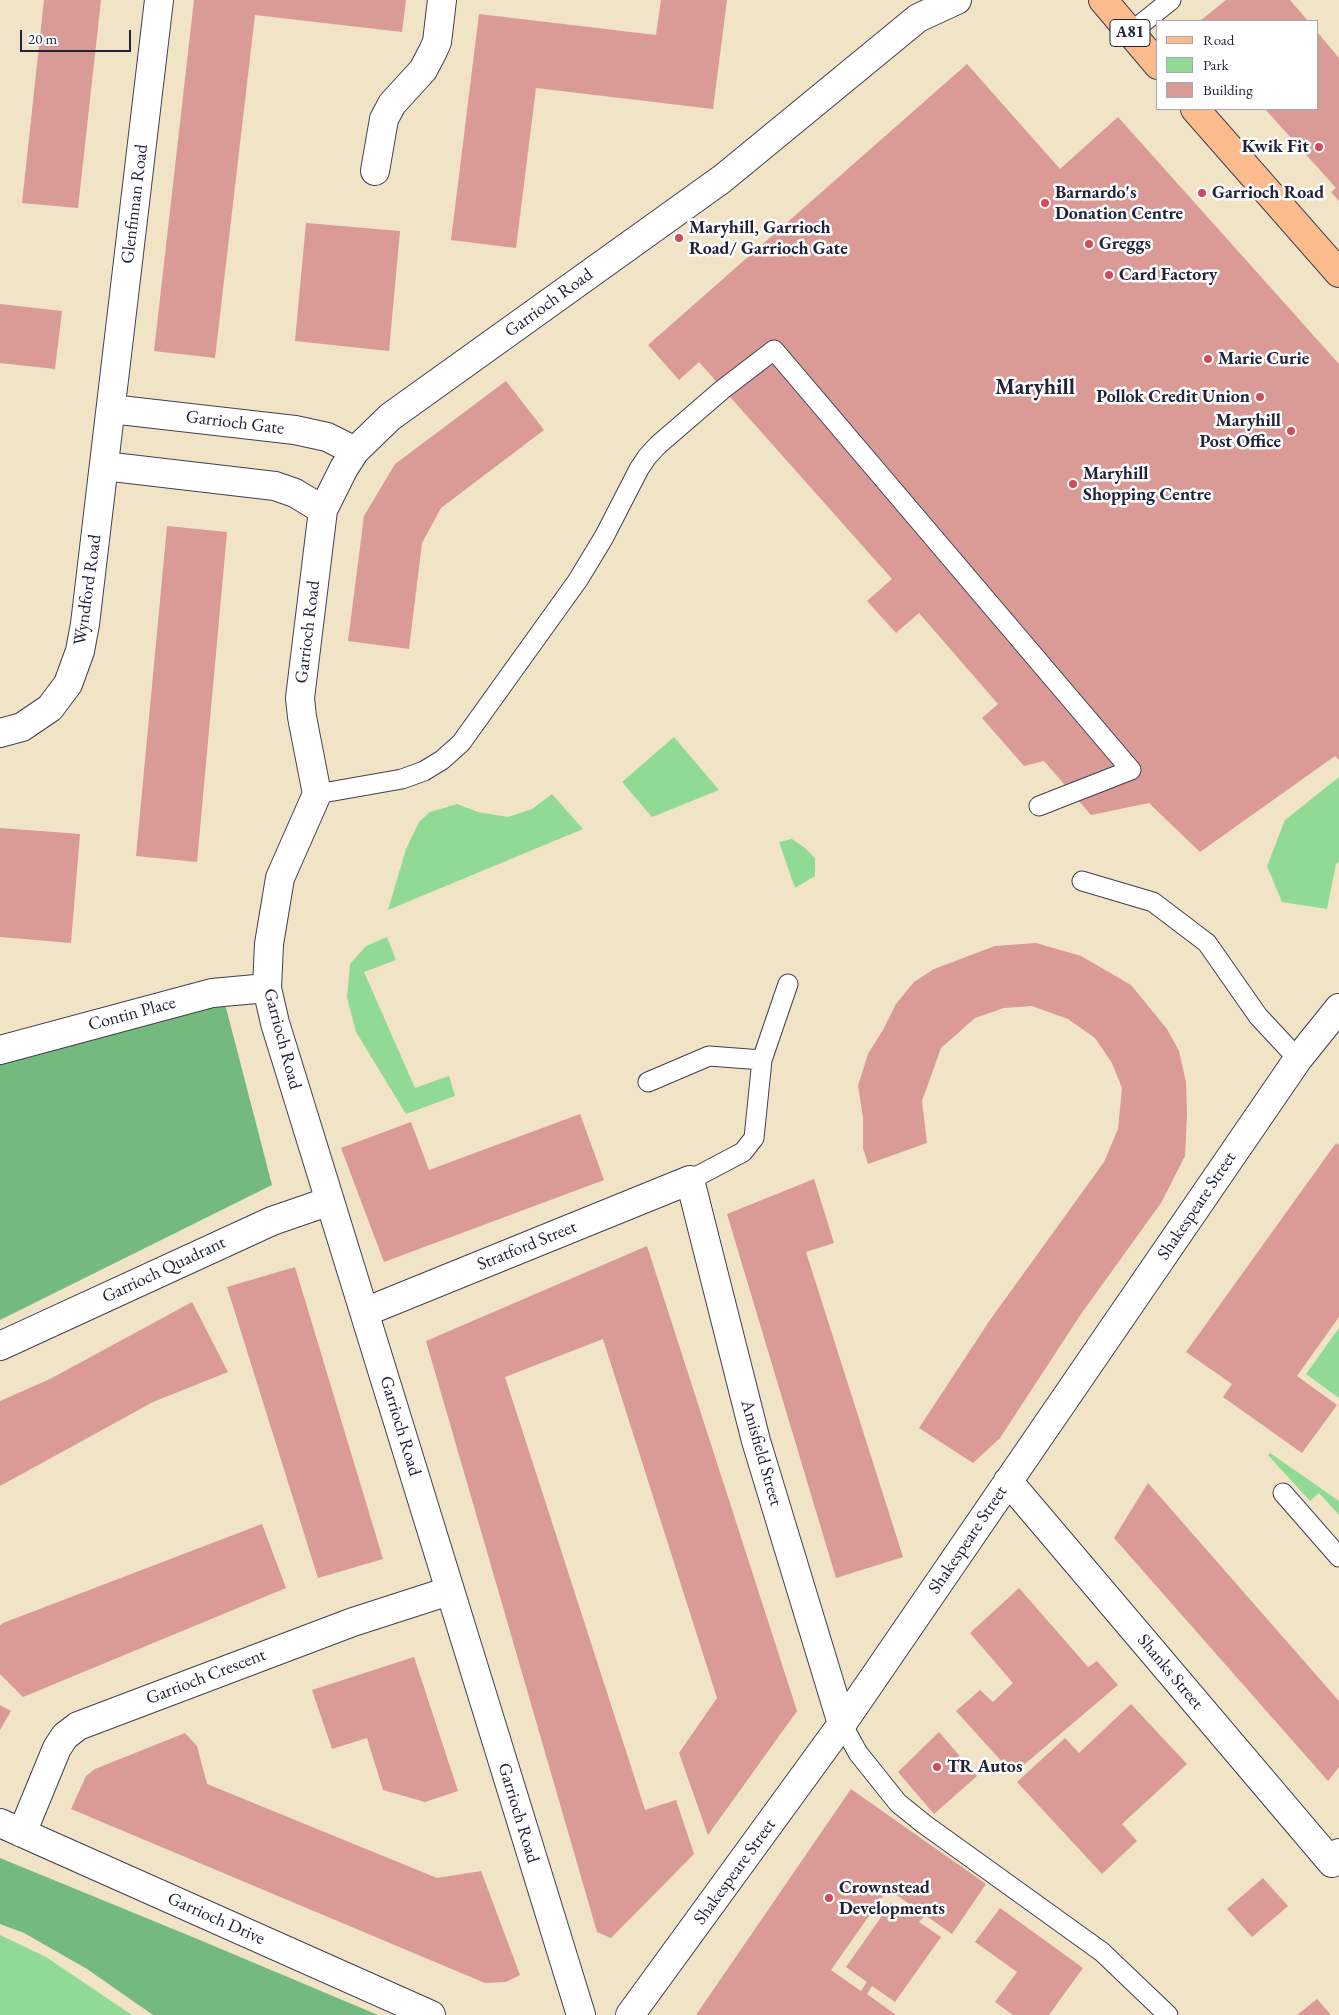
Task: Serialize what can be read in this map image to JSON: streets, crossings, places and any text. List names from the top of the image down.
{
  "streets": {
    "main road": ["A81"],
    "street": [
      "Glenfinnan Road",
      "Garrioch Road",
      "Garrioch Gate",
      "Wyndford Road",
      "Contin Place",
      "Shakespeare Street",
      "Stratford Street",
      "Garrioch Quadrant",
      "Amisfield Street",
      "Shanks Street",
      "Garrioch Crescent",
      "Garrioch Drive"
    ]
  },
  "crossings": [
    ["Glenfinnan Road", "Garrioch Gate"],
    ["Glenfinnan Road", "Wyndford Road"],
    ["Garrioch Road", "Garrioch Gate"],
    ["Garrioch Road", "Contin Place"],
    ["Garrioch Road", "Stratford Street"],
    ["Garrioch Road", "Garrioch Quadrant"],
    ["Garrioch Road", "Garrioch Crescent"],
    ["Garrioch Gate", "Wyndford Road"],
    ["Shakespeare Street", "Amisfield Street"],
    ["Shakespeare Street", "Shanks Street"],
    ["Stratford Street", "Amisfield Street"],
    ["Garrioch Crescent", "Garrioch Drive"]
  ],
  "districts": ["Maryhill"],
  "places": [
    "Kwik Fit",
    "Garrioch Road",
    "Barnardo's Donation Centre",
    "Maryhill, Garrioch Road/ Garrioch Gate",
    "Greggs",
    "Card Factory",
    "Marie Curie",
    "Pollok Credit Union",
    "Maryhill Post Office",
    "Maryhill Shopping Centre",
    "TR Autos",
    "Crownstead Developments"
  ],
  "legend": ["Road", "Park", "Building"],
  "scale_bar": "20 m"
}
